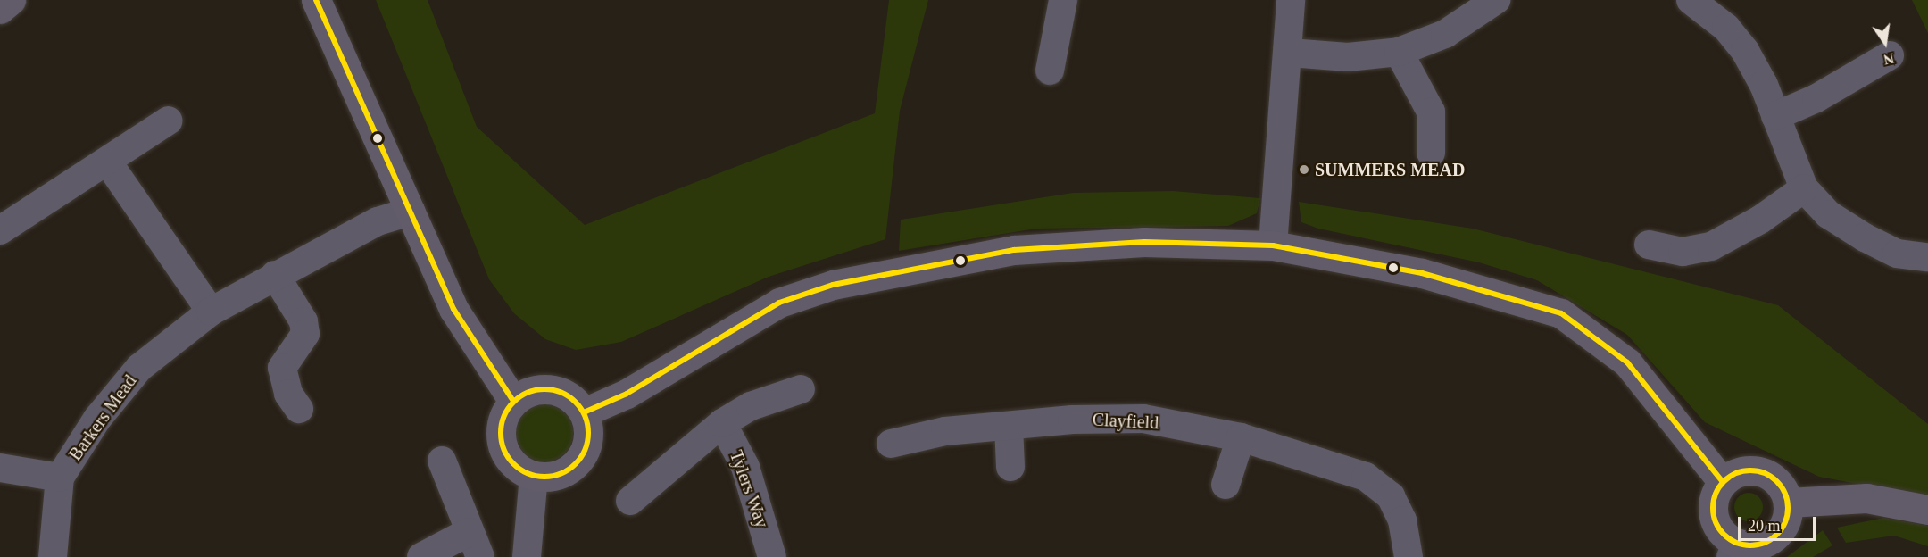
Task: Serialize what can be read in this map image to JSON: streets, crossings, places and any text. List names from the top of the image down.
{
  "streets": {
    "street": ["Barkers Mead", "Clayfield", "Tylers Way"]
  },
  "places": ["SUMMERS MEAD"],
  "scale_bar": "20 m",
  "north": "bottom"
}
